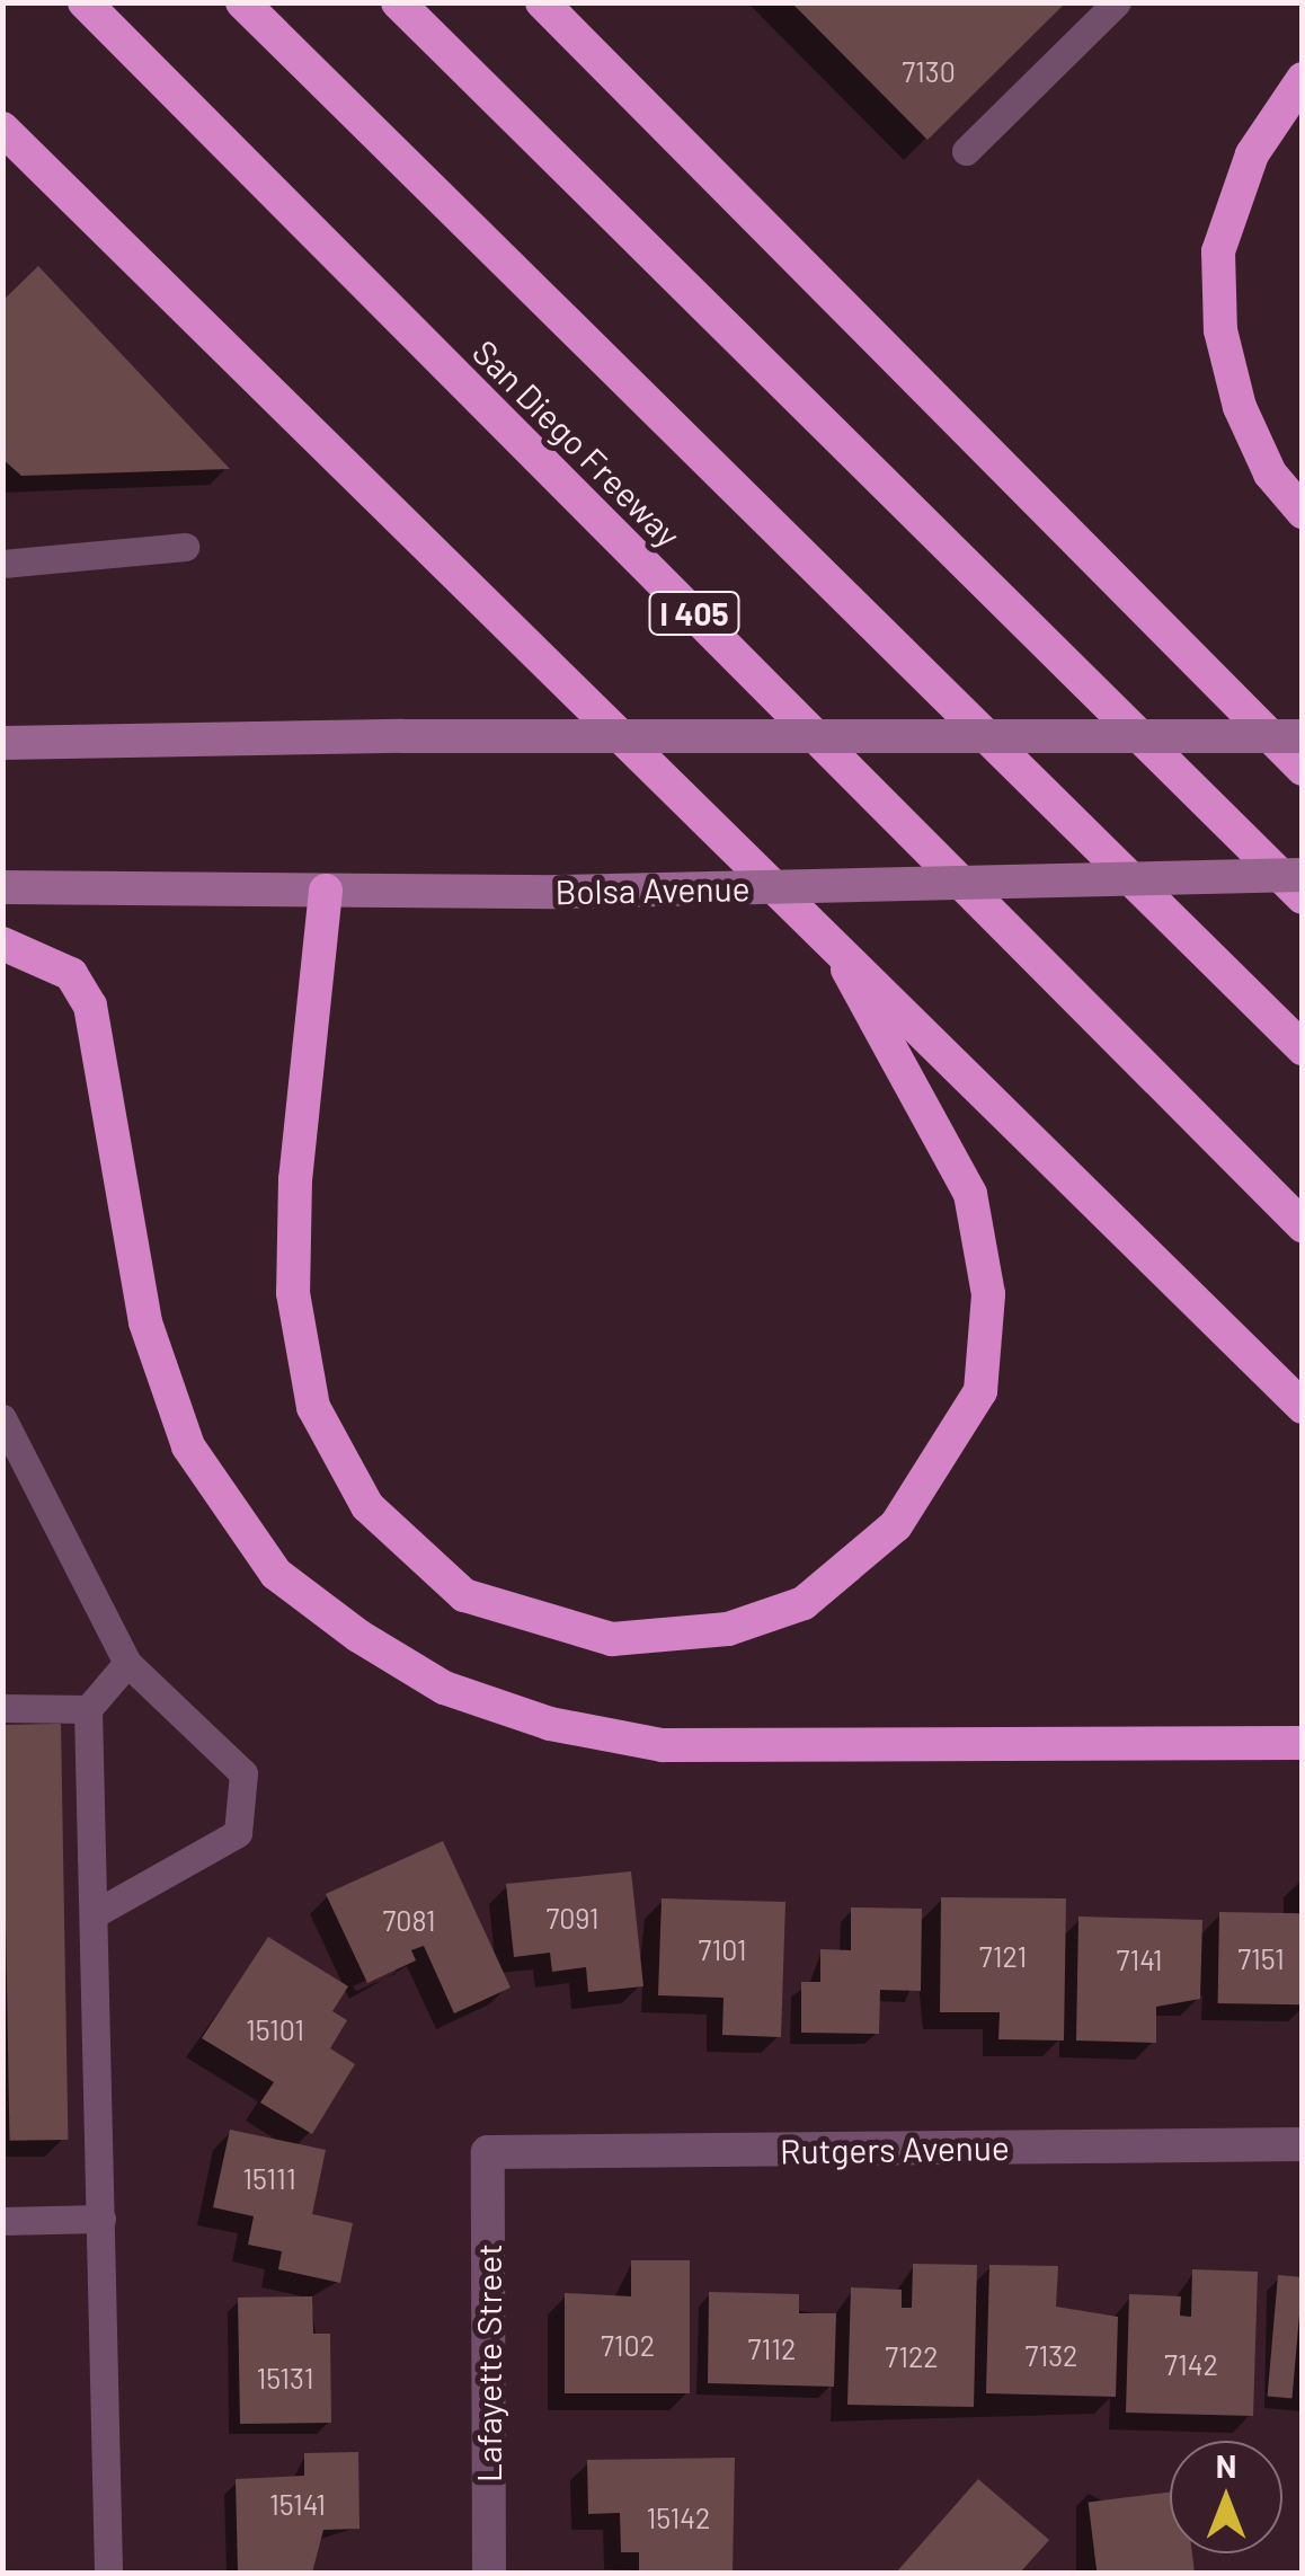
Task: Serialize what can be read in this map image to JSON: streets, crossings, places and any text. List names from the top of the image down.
{
  "streets": {
    "highway": ["San Diego Freeway", "I 405"],
    "main road": ["Bolsa Avenue"],
    "street": ["Rutgers Avenue", "Lafayette Street"]
  },
  "crossings": [
    ["Rutgers Avenue", "Lafayette Street"]
  ],
  "house_numbers": [
    "7130",
    "7091",
    "7081",
    "7101",
    "7121",
    "7151",
    "7141",
    "15101",
    "15111",
    "7102",
    "7112",
    "7132",
    "7122",
    "7142",
    "15131",
    "15141",
    "15142"
  ],
  "north": "top"
}
